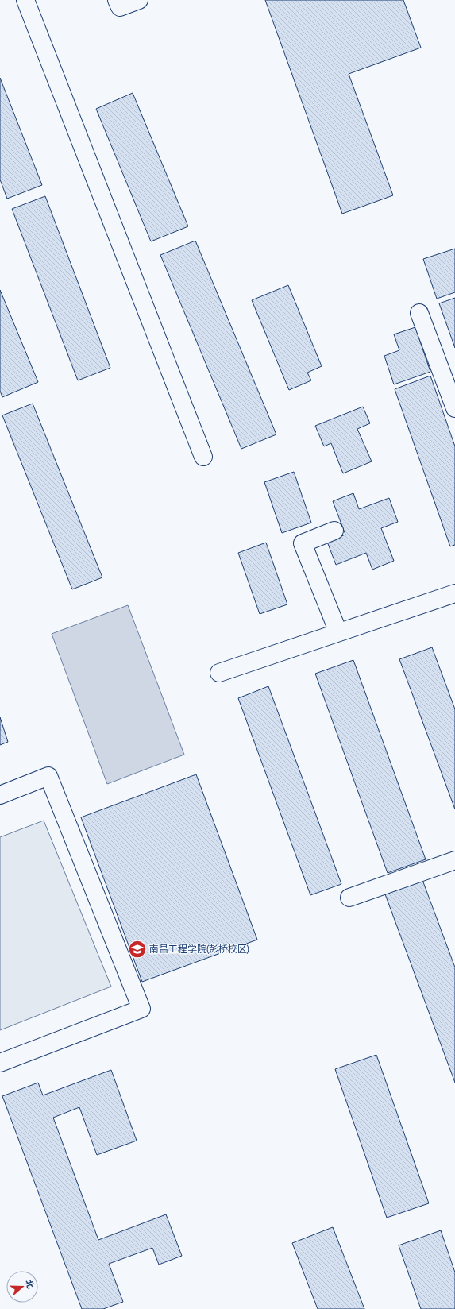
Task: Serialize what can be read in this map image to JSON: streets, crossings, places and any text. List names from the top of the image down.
{
  "places": {
    "school or university": ["南昌工程学院(彭桥校区)"]
  },
  "north": "right"
}
